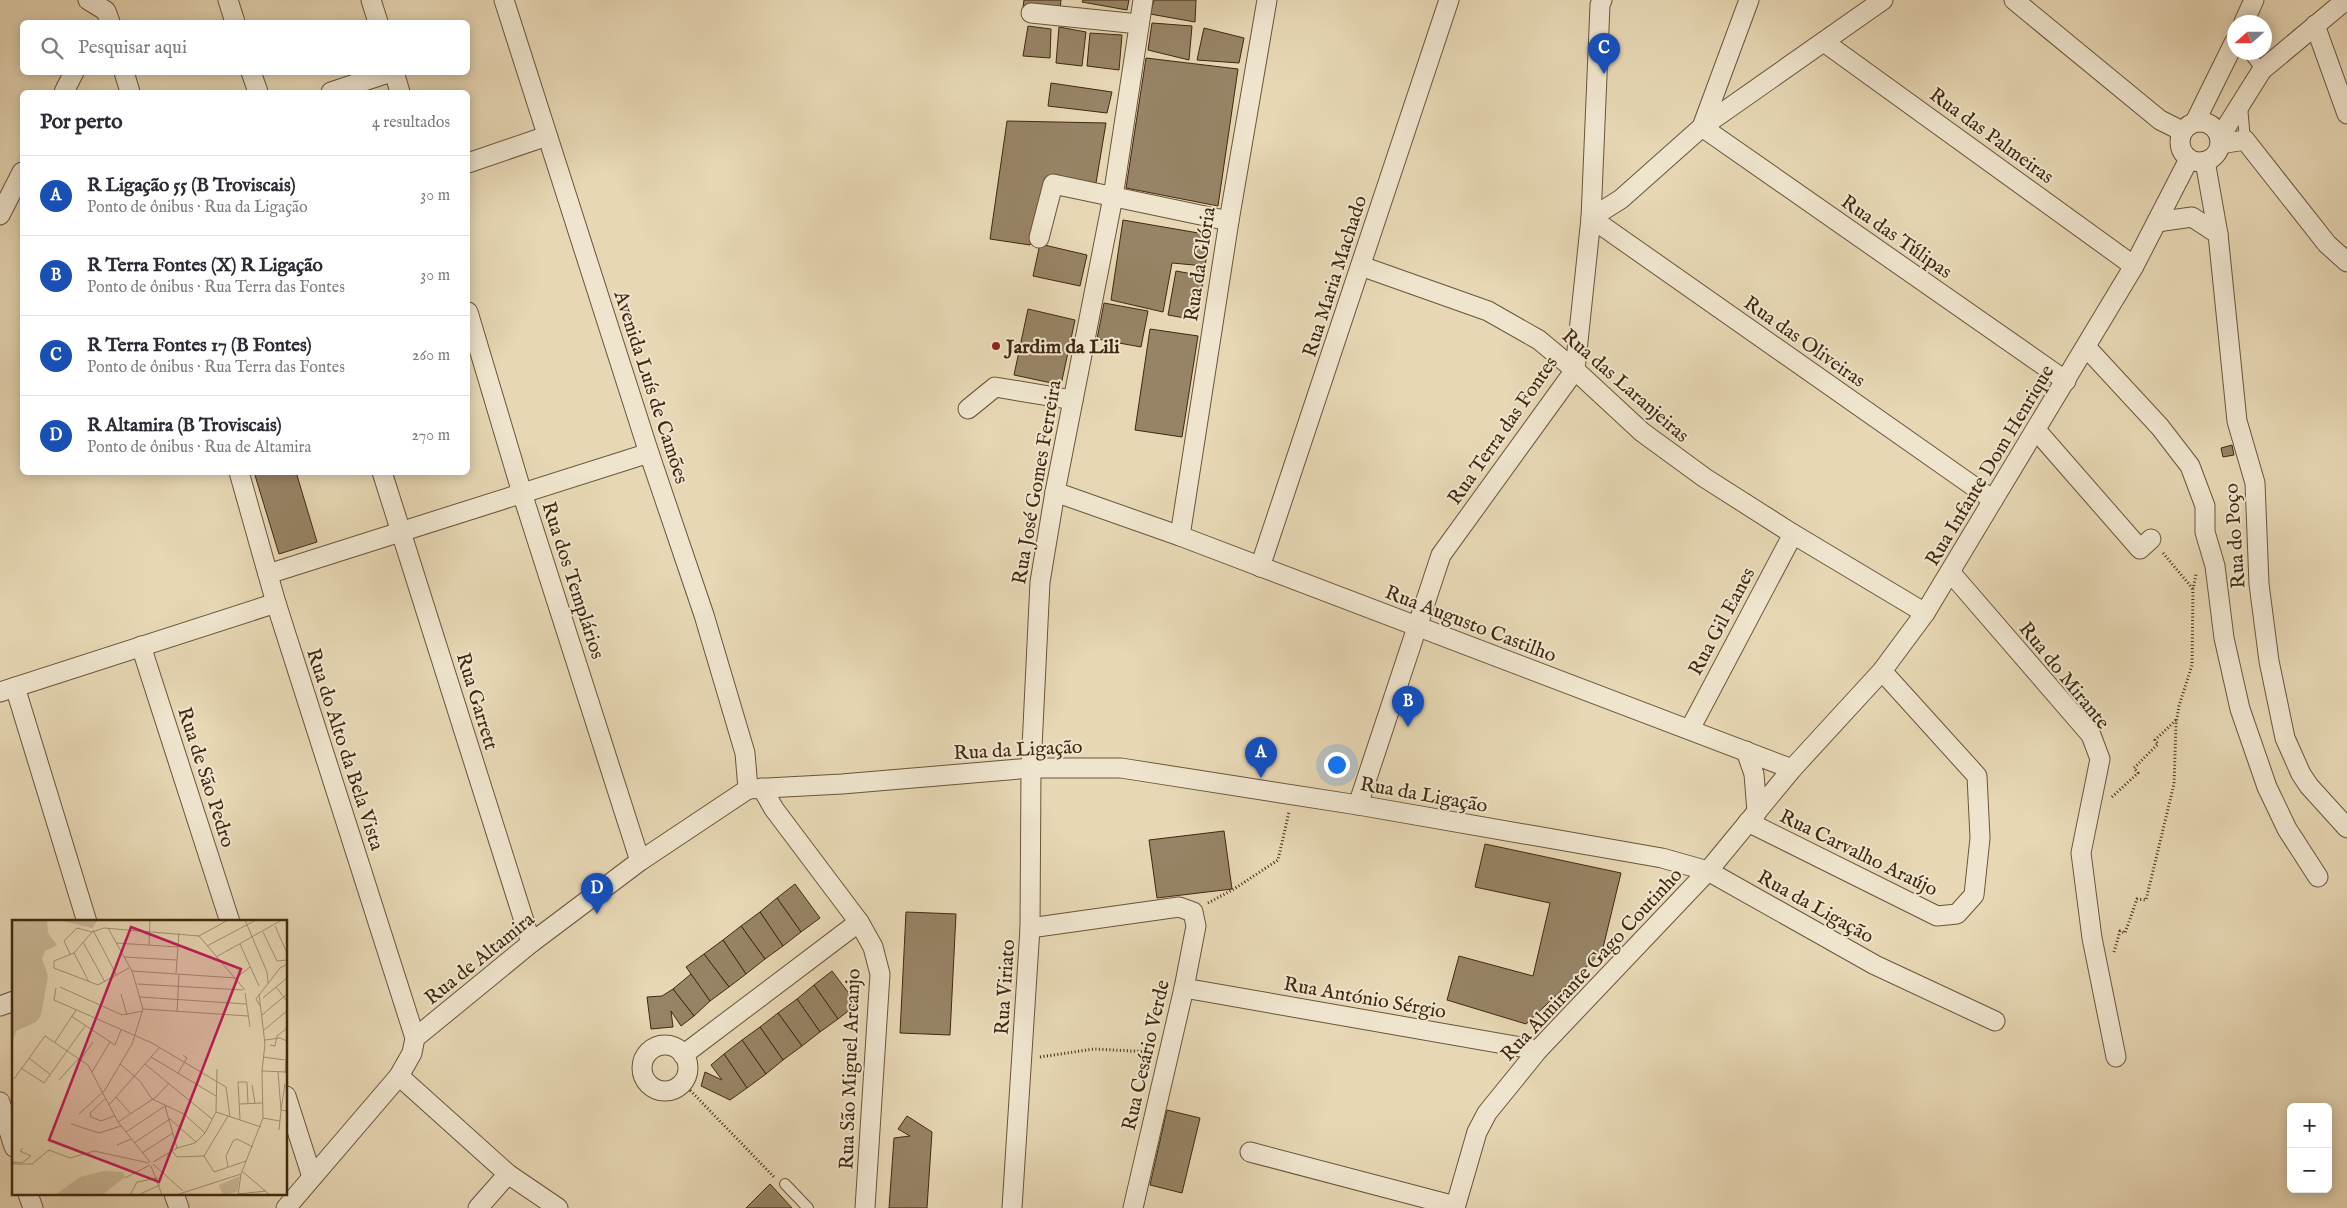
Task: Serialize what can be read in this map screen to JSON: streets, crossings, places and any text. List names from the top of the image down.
{
  "streets": {
    "street": [
      "Rua das Palmeiras",
      "Rua das Túlipas",
      "Rua da Glória",
      "Rua Maria Machado",
      "Rua das Oliveiras",
      "Rua das Laranjeiras",
      "Avenida Luís de Camões",
      "Rua Terra das Fontes",
      "Rua Infante Dom Henrique",
      "Rua José Gomes Ferreira",
      "Rua do Poço",
      "Rua dos Templários",
      "Rua Gil Eanes",
      "Rua Augusto Castilho",
      "Rua do Mirante",
      "Rua Garrett",
      "Rua do Alto da Bela Vista",
      "Rua da Ligação",
      "Rua de São Pedro",
      "Rua Carvalho Araújo",
      "Rua de Altamira",
      "Rua Almirante Gago Coutinho",
      "Rua Viriato",
      "Rua António Sérgio",
      "Rua Cesário Verde",
      "Rua São Miguel Arcanjo"
    ]
  },
  "crossings": [
    ["Rua das Palmeiras", "Rua Infante Dom Henrique"],
    ["Rua das Túlipas", "Rua Infante Dom Henrique"],
    ["Rua da Glória", "Rua Augusto Castilho"],
    ["Rua Maria Machado", "Rua das Laranjeiras"],
    ["Rua Maria Machado", "Rua Augusto Castilho"],
    ["Rua das Oliveiras", "Rua Terra das Fontes"],
    ["Rua das Oliveiras", "Rua Infante Dom Henrique"],
    ["Rua das Laranjeiras", "Rua Terra das Fontes"],
    ["Rua das Laranjeiras", "Rua Infante Dom Henrique"],
    ["Rua das Laranjeiras", "Rua Gil Eanes"],
    ["Avenida Luís de Camões", "Rua da Ligação"],
    ["Avenida Luís de Camões", "Rua de Altamira"],
    ["Avenida Luís de Camões", "Rua São Miguel Arcanjo"],
    ["Rua Terra das Fontes", "Rua Augusto Castilho"],
    ["Rua Terra das Fontes", "Rua da Ligação"],
    ["Rua Infante Dom Henrique", "Rua do Poço"],
    ["Rua Infante Dom Henrique", "Rua Augusto Castilho"],
    ["Rua Infante Dom Henrique", "Rua do Mirante"],
    ["Rua Infante Dom Henrique", "Rua Carvalho Araújo"],
    ["Rua Infante Dom Henrique", "Rua Almirante Gago Coutinho"],
    ["Rua José Gomes Ferreira", "Rua Augusto Castilho"],
    ["Rua José Gomes Ferreira", "Rua da Ligação"],
    ["Rua José Gomes Ferreira", "Rua Viriato"],
    ["Rua dos Templários", "Rua de Altamira"],
    ["Rua Gil Eanes", "Rua Augusto Castilho"],
    ["Rua Augusto Castilho", "Rua Almirante Gago Coutinho"],
    ["Rua Garrett", "Rua de Altamira"],
    ["Rua do Alto da Bela Vista", "Rua de Altamira"],
    ["Rua da Ligação", "Rua de Altamira"],
    ["Rua da Ligação", "Rua Almirante Gago Coutinho"],
    ["Rua da Ligação", "Rua Viriato"],
    ["Rua da Ligação", "Rua São Miguel Arcanjo"],
    ["Rua Carvalho Araújo", "Rua Almirante Gago Coutinho"],
    ["Rua de Altamira", "Rua São Miguel Arcanjo"],
    ["Rua Almirante Gago Coutinho", "Rua António Sérgio"],
    ["Rua António Sérgio", "Rua Cesário Verde"]
  ],
  "places": ["Jardim da Lili"],
  "north": "left",
  "page": {
    "search": "Pesquisar aqui",
    "pins": [
      "C",
      "B",
      "A",
      "D"
    ],
    "heading": ["Por perto", "4 resultados"],
    "list": [
      {
        "mark": "A",
        "name": "R Ligação 55 (B Troviscais)",
        "note": "Ponto de ônibus · Rua da Ligação",
        "value": "30 m"
      },
      {
        "mark": "B",
        "name": "R Terra Fontes (X) R Ligação",
        "note": "Ponto de ônibus · Rua Terra das Fontes",
        "value": "30 m"
      },
      {
        "mark": "C",
        "name": "R Terra Fontes 17 (B Fontes)",
        "note": "Ponto de ônibus · Rua Terra das Fontes",
        "value": "260 m"
      },
      {
        "mark": "D",
        "name": "R Altamira (B Troviscais)",
        "note": "Ponto de ônibus · Rua de Altamira",
        "value": "270 m"
      }
    ],
    "map_buttons": ["+", "−"]
  }
}
